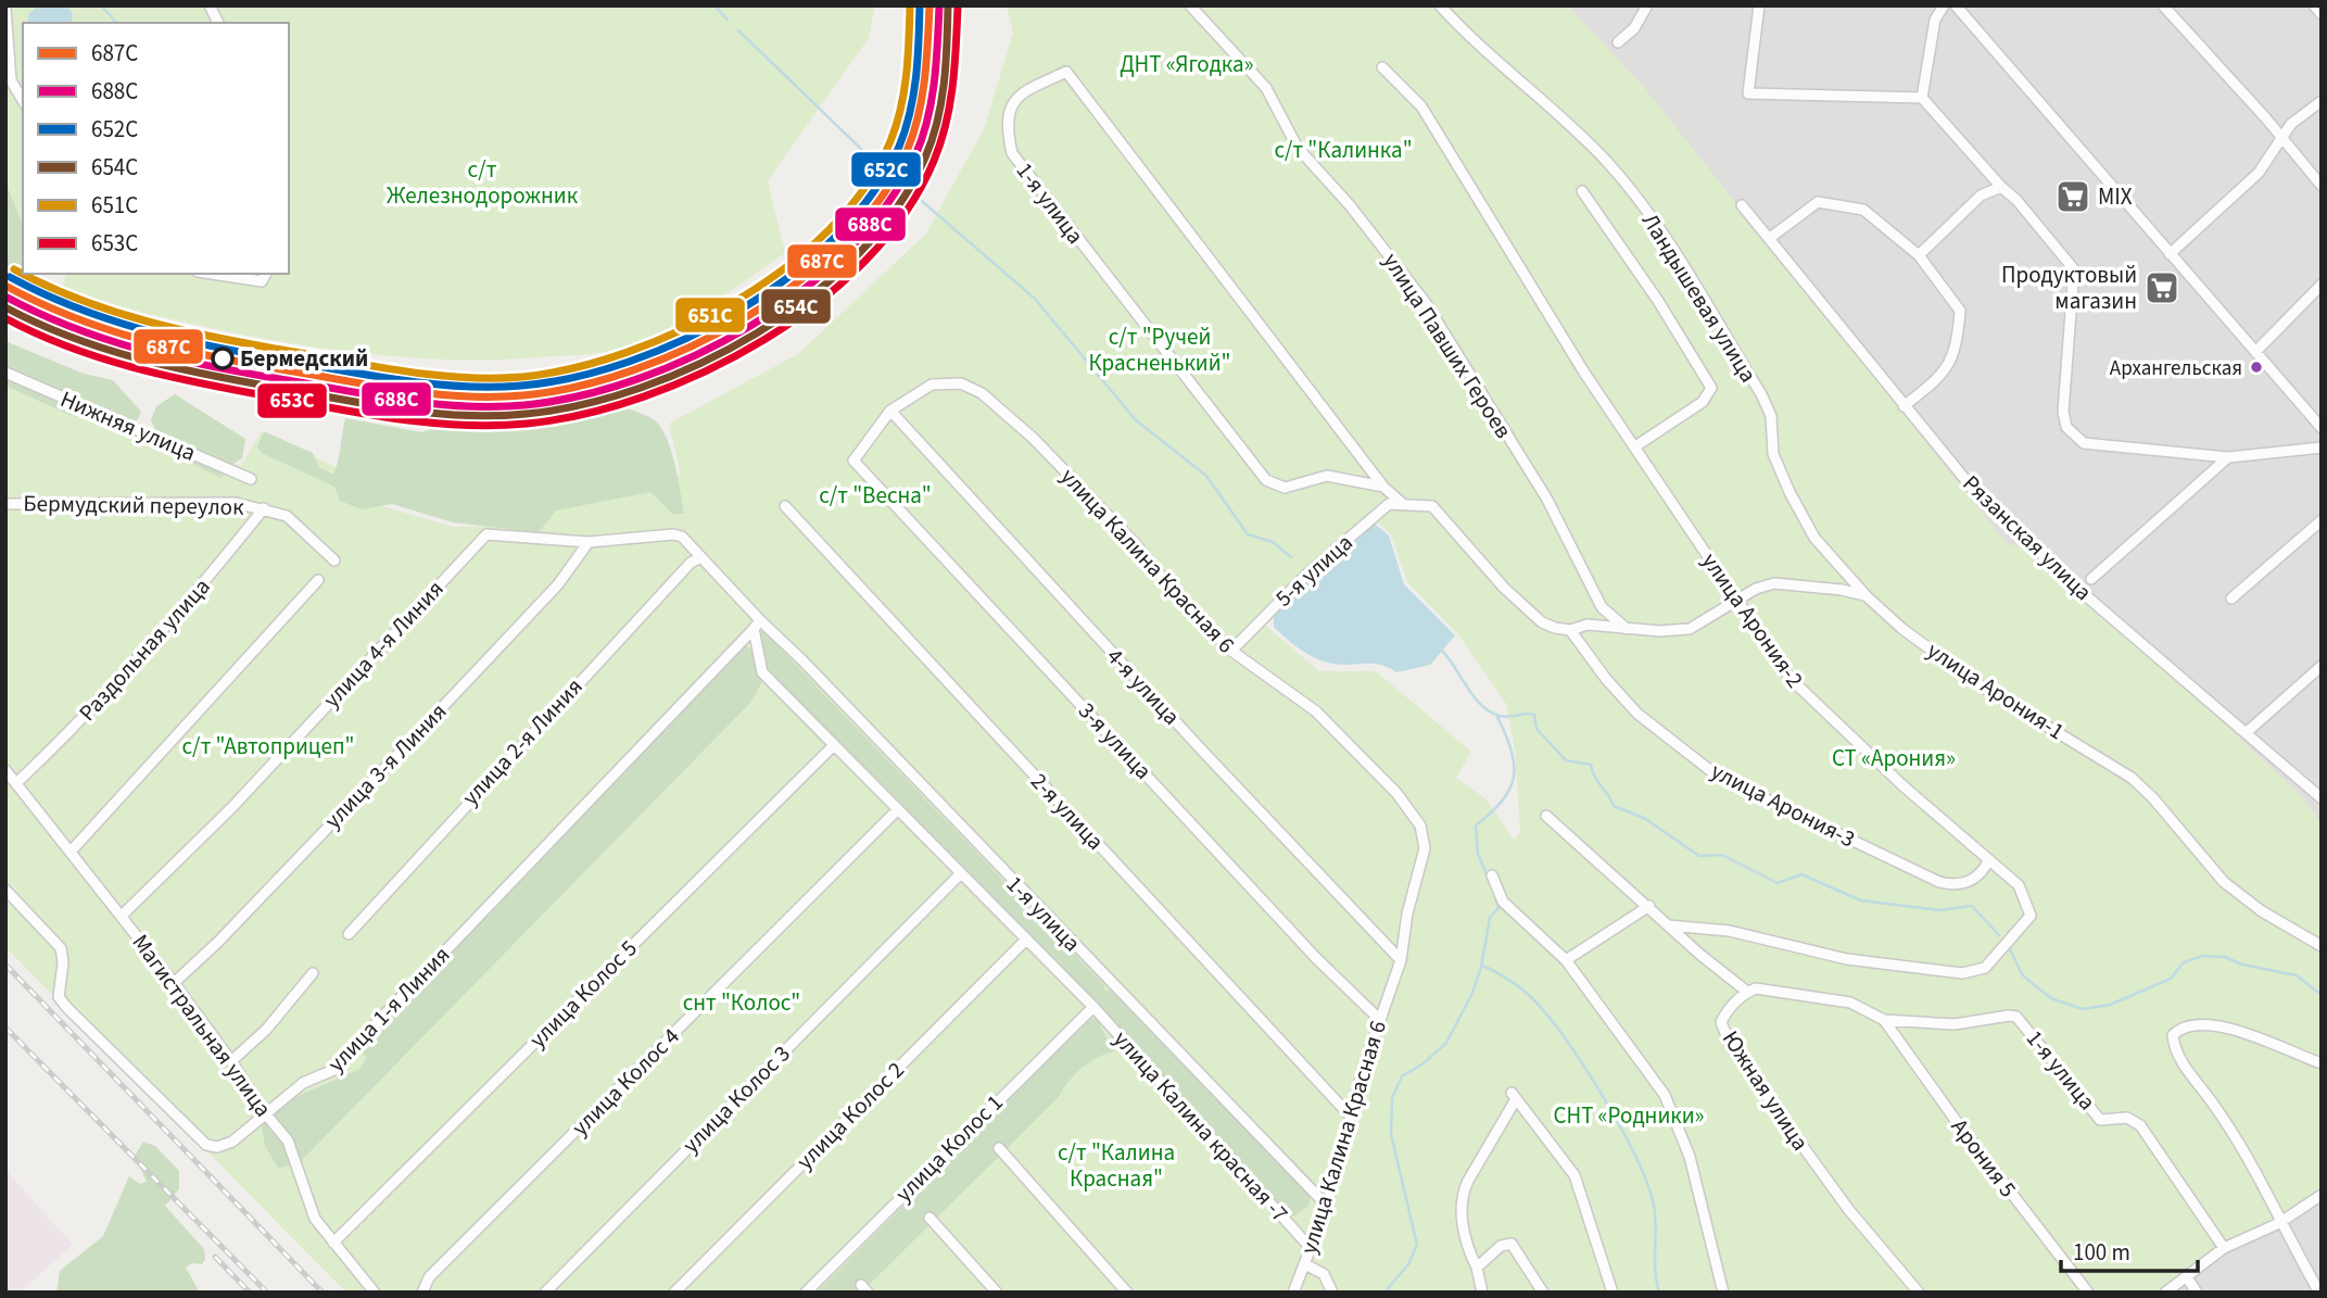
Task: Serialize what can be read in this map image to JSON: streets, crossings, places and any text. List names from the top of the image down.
{
  "streets": {
    "street": [
      "1-я улица",
      "Ландышевая улица",
      "улица Павших Героев",
      "Нижняя улица",
      "Бермудский переулок",
      "Рязанская улица",
      "улица Калина Красная 6",
      "5-я улица",
      "улица Арония-2",
      "улица 4-я Линия",
      "Раздольная улица",
      "4-я улица",
      "улица Арония-1",
      "3-я улица",
      "улица 2-я Линия",
      "улица 3-я Линия",
      "улица Арония-3",
      "2-я улица",
      "улица Колос 5",
      "улица 1-я Линия",
      "Магистральная улица",
      "улица Колос 4",
      "Южная улица",
      "улица Колос 3",
      "улица Колос 2",
      "улица Калина красная -7",
      "улица Колос 1",
      "Арония 5"
    ]
  },
  "crossings": [
    ["1-я улица", "улица Калина Красная 6"],
    ["1-я улица", "5-я улица"],
    ["1-я улица", "улица 4-я Линия"],
    ["1-я улица", "улица 2-я Линия"],
    ["1-я улица", "улица 3-я Линия"],
    ["1-я улица", "улица Колос 5"],
    ["1-я улица", "улица 1-я Линия"],
    ["1-я улица", "улица Колос 4"],
    ["1-я улица", "Южная улица"],
    ["1-я улица", "улица Колос 3"],
    ["1-я улица", "улица Колос 2"],
    ["1-я улица", "улица Калина красная -7"],
    ["1-я улица", "улица Колос 1"],
    ["1-я улица", "Арония 5"],
    ["Ландышевая улица", "улица Арония-1"],
    ["Бермудский переулок", "Раздольная улица"],
    ["улица Калина Красная 6", "5-я улица"],
    ["улица Калина Красная 6", "4-я улица"],
    ["улица Калина Красная 6", "3-я улица"],
    ["улица Калина Красная 6", "2-я улица"],
    ["улица Калина Красная 6", "улица Калина красная -7"],
    ["улица Арония-2", "улица Арония-3"],
    ["улица 4-я Линия", "Магистральная улица"],
    ["Раздольная улица", "Магистральная улица"],
    ["4-я улица", "3-я улица"],
    ["улица 3-я Линия", "Магистральная улица"],
    ["улица Колос 5", "Магистральная улица"],
    ["улица 1-я Линия", "Магистральная улица"],
    ["улица Калина красная -7", "улица Колос 1"]
  ],
  "parks": [
    "ДНТ «Ягодка»",
    "с/т \"Калинка\"",
    "с/т Железнодорожник",
    "с/т \"Ручей Красненький\"",
    "с/т \"Весна\"",
    "с/т \"Автоприцеп\"",
    "СТ «Арония»",
    "снт \"Колос\"",
    "СНТ «Родники»",
    "с/т \"Калина Красная\""
  ],
  "places": {
    "supermarket": ["MIX", "Продуктовый магазин"],
    "other": ["Бермедский", "Архангельская"]
  },
  "lines": [
    "transit line 687С",
    "transit line 688С",
    "transit line 652С",
    "transit line 651С",
    "transit line 654С",
    "transit line 653С"
  ],
  "legend": [
    "687С",
    "688С",
    "652С",
    "654С",
    "651С",
    "653С"
  ],
  "scale_bar": "100 m"
}
